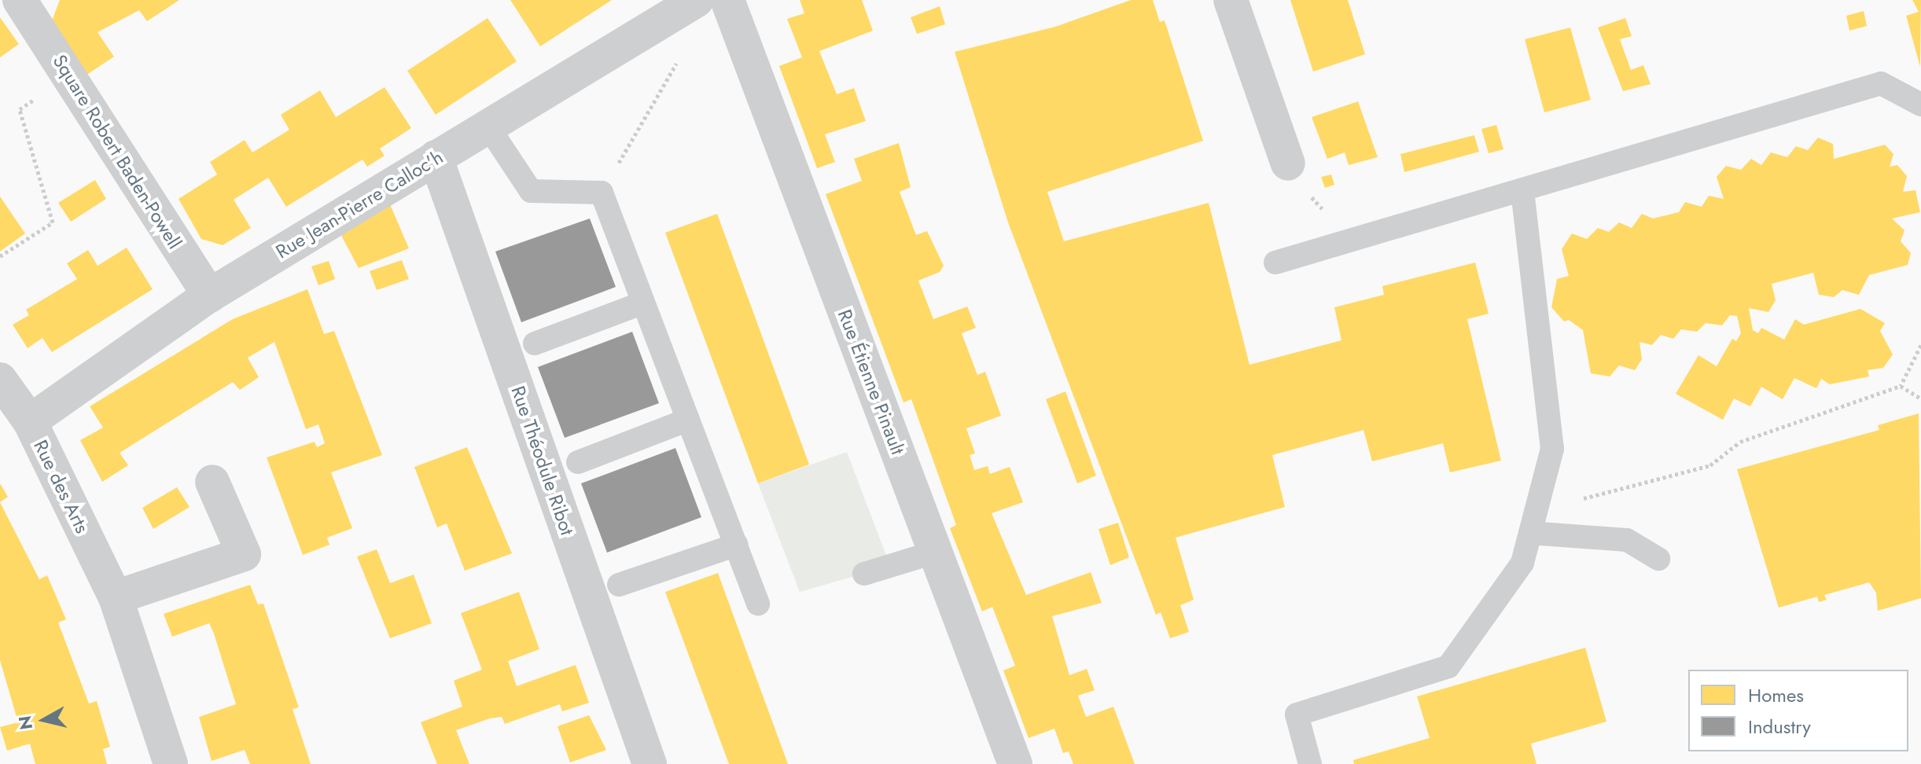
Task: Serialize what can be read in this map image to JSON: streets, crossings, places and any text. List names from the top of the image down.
{
  "streets": {
    "street": [
      "Square Robert Baden-Powell",
      "Rue Jean-Pierre Calloc'h",
      "Rue Étienne Pinault",
      "Rue Théodule Ribot",
      "Rue des Arts"
    ]
  },
  "crossings": [
    ["Square Robert Baden-Powell", "Rue Jean-Pierre Calloc'h"],
    ["Rue Jean-Pierre Calloc'h", "Rue Théodule Ribot"],
    ["Rue Jean-Pierre Calloc'h", "Rue des Arts"]
  ],
  "legend": ["Homes", "Industry"],
  "north": "left"
}
